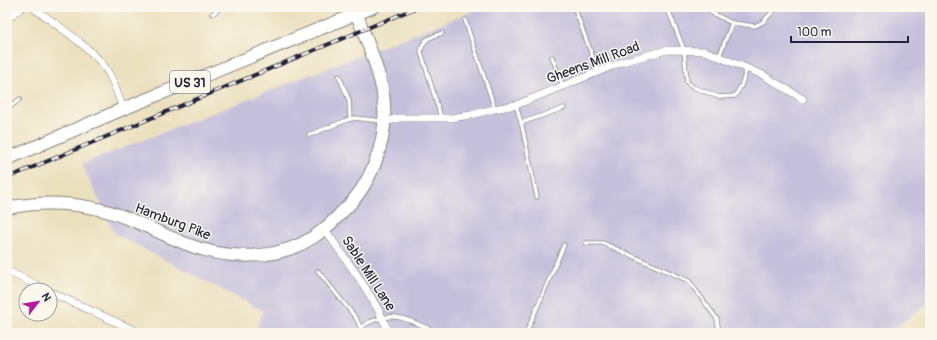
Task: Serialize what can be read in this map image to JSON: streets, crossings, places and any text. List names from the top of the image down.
{
  "streets": {
    "main road": ["US 31", "Hamburg Pike"],
    "street": ["Gheens Mill Road", "Sable Mill Lane"]
  },
  "crossings": [
    ["Gheens Mill Road", "Hamburg Pike"],
    ["US 31", "Hamburg Pike"],
    ["Hamburg Pike", "Sable Mill Lane"]
  ],
  "scale_bar": "100 m",
  "north": "top right"
}
